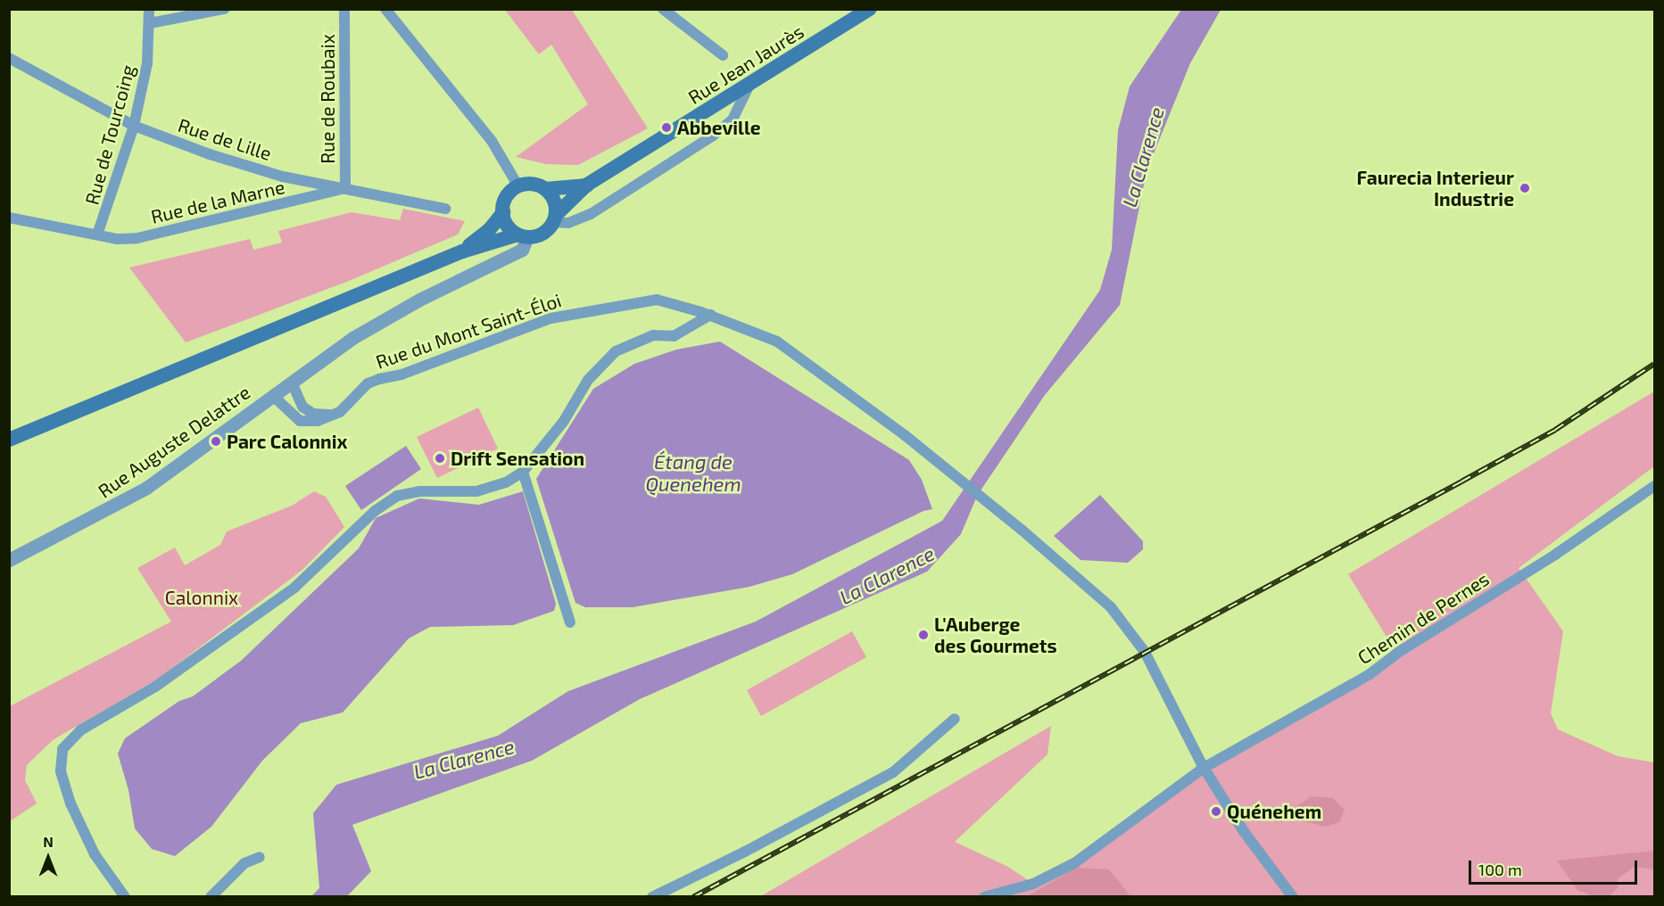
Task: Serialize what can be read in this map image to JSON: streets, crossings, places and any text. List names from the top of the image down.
{
  "streets": {
    "main road": ["Rue Jean Jaurès"],
    "street": [
      "Rue de Roubaix",
      "Rue de Tourcoing",
      "Rue de Lille",
      "Rue de la Marne",
      "Rue du Mont Saint-Éloi",
      "Rue Auguste Delattre",
      "Chemin de Pernes"
    ]
  },
  "crossings": [
    ["Rue Jean Jaurès", "Rue Auguste Delattre"],
    ["Rue de Roubaix", "Rue de Lille"],
    ["Rue de Roubaix", "Rue de la Marne"],
    ["Rue de Tourcoing", "Rue de Lille"],
    ["Rue de Tourcoing", "Rue de la Marne"],
    ["Rue de Lille", "Rue de la Marne"],
    ["Rue du Mont Saint-Éloi", "Rue Auguste Delattre"],
    ["Rue du Mont Saint-Éloi", "Chemin de Pernes"]
  ],
  "water": ["La Clarence", "Étang de Quenehem"],
  "parks": ["Calonnix"],
  "places": [
    "Abbeville",
    "Faurecia Interieur Industrie",
    "Parc Calonnix",
    "Drift Sensation",
    "L'Auberge des Gourmets",
    "Quénehem"
  ],
  "scale_bar": "100 m",
  "north": "top"
}
